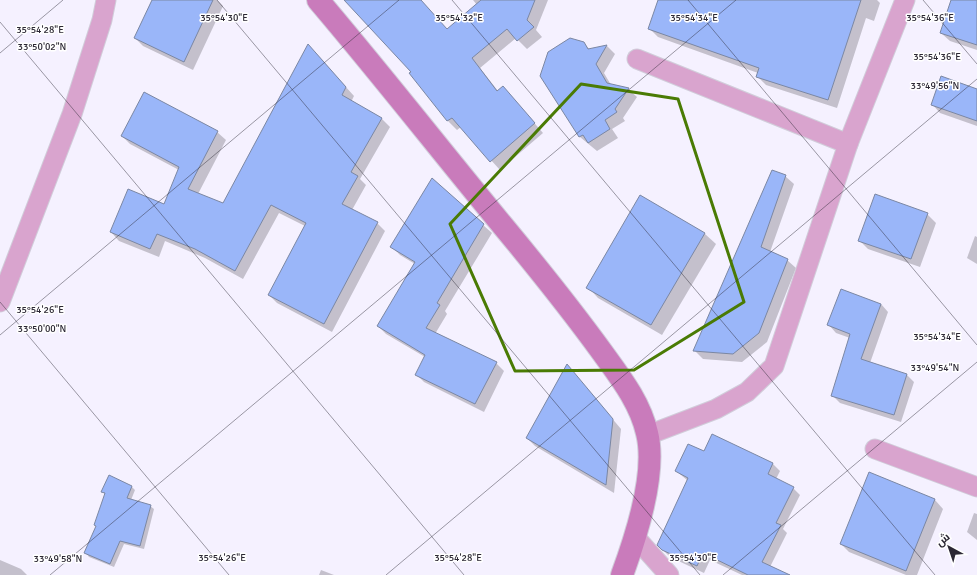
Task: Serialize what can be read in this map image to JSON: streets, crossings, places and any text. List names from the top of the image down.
{
  "north": "top left",
  "coordinates": [
    "35°54'32\"E",
    "35°54'34\"E",
    "35°54'30\"E",
    "35°54'36\"E",
    "35°54'28\"E",
    "33°50'02\"N",
    "33°49'56\"N",
    "35°54'26\"E",
    "33°50'00\"N",
    "33°49'54\"N",
    "33°49'58\"N"
  ]
}
